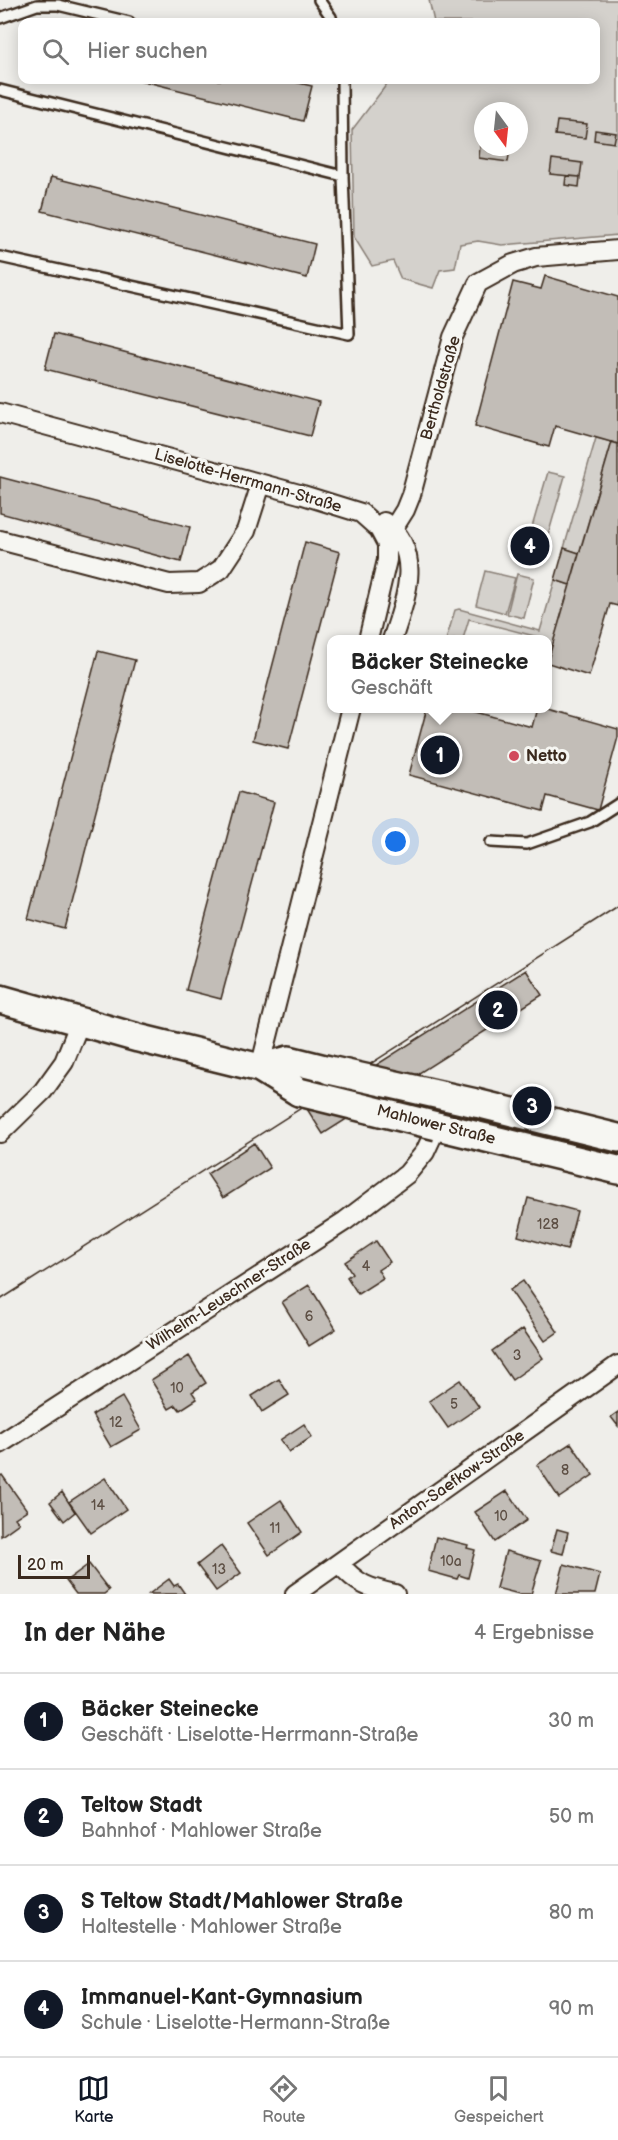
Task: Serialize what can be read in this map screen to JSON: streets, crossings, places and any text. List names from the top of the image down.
{
  "streets": {
    "main road": ["Mahlower Straße"],
    "street": [
      "Bertholdstraße",
      "Liselotte-Herrmann-Straße",
      "Wilhelm-Leuschner-Straße",
      "Anton-Saefkow-Straße"
    ]
  },
  "crossings": [
    ["Mahlower Straße", "Wilhelm-Leuschner-Straße"]
  ],
  "places": ["Netto"],
  "house_numbers": [
    "128",
    "4",
    "6",
    "3",
    "10",
    "5",
    "12",
    "8",
    "14",
    "10",
    "11",
    "10a",
    "13"
  ],
  "scale_bar": "20 m",
  "north": "bottom",
  "page": {
    "search": "Hier suchen",
    "pins": [
      "4",
      "1",
      "2",
      "3"
    ],
    "popup": ["Bäcker Steinecke", "Geschäft"],
    "scale": "20 m",
    "heading": ["In der Nähe", "4 Ergebnisse"],
    "list": [
      {
        "mark": "1",
        "name": "Bäcker Steinecke",
        "note": "Geschäft · Liselotte-Herrmann-Straße",
        "value": "30 m"
      },
      {
        "mark": "2",
        "name": "Teltow Stadt",
        "note": "Bahnhof · Mahlower Straße",
        "value": "50 m"
      },
      {
        "mark": "3",
        "name": "S Teltow Stadt/Mahlower Straße",
        "note": "Haltestelle · Mahlower Straße",
        "value": "80 m"
      },
      {
        "mark": "4",
        "name": "Immanuel-Kant-Gymnasium",
        "note": "Schule · Liselotte-Hermann-Straße",
        "value": "90 m"
      }
    ],
    "nav": ["Karte", "Route", "Gespeichert"]
  }
}
